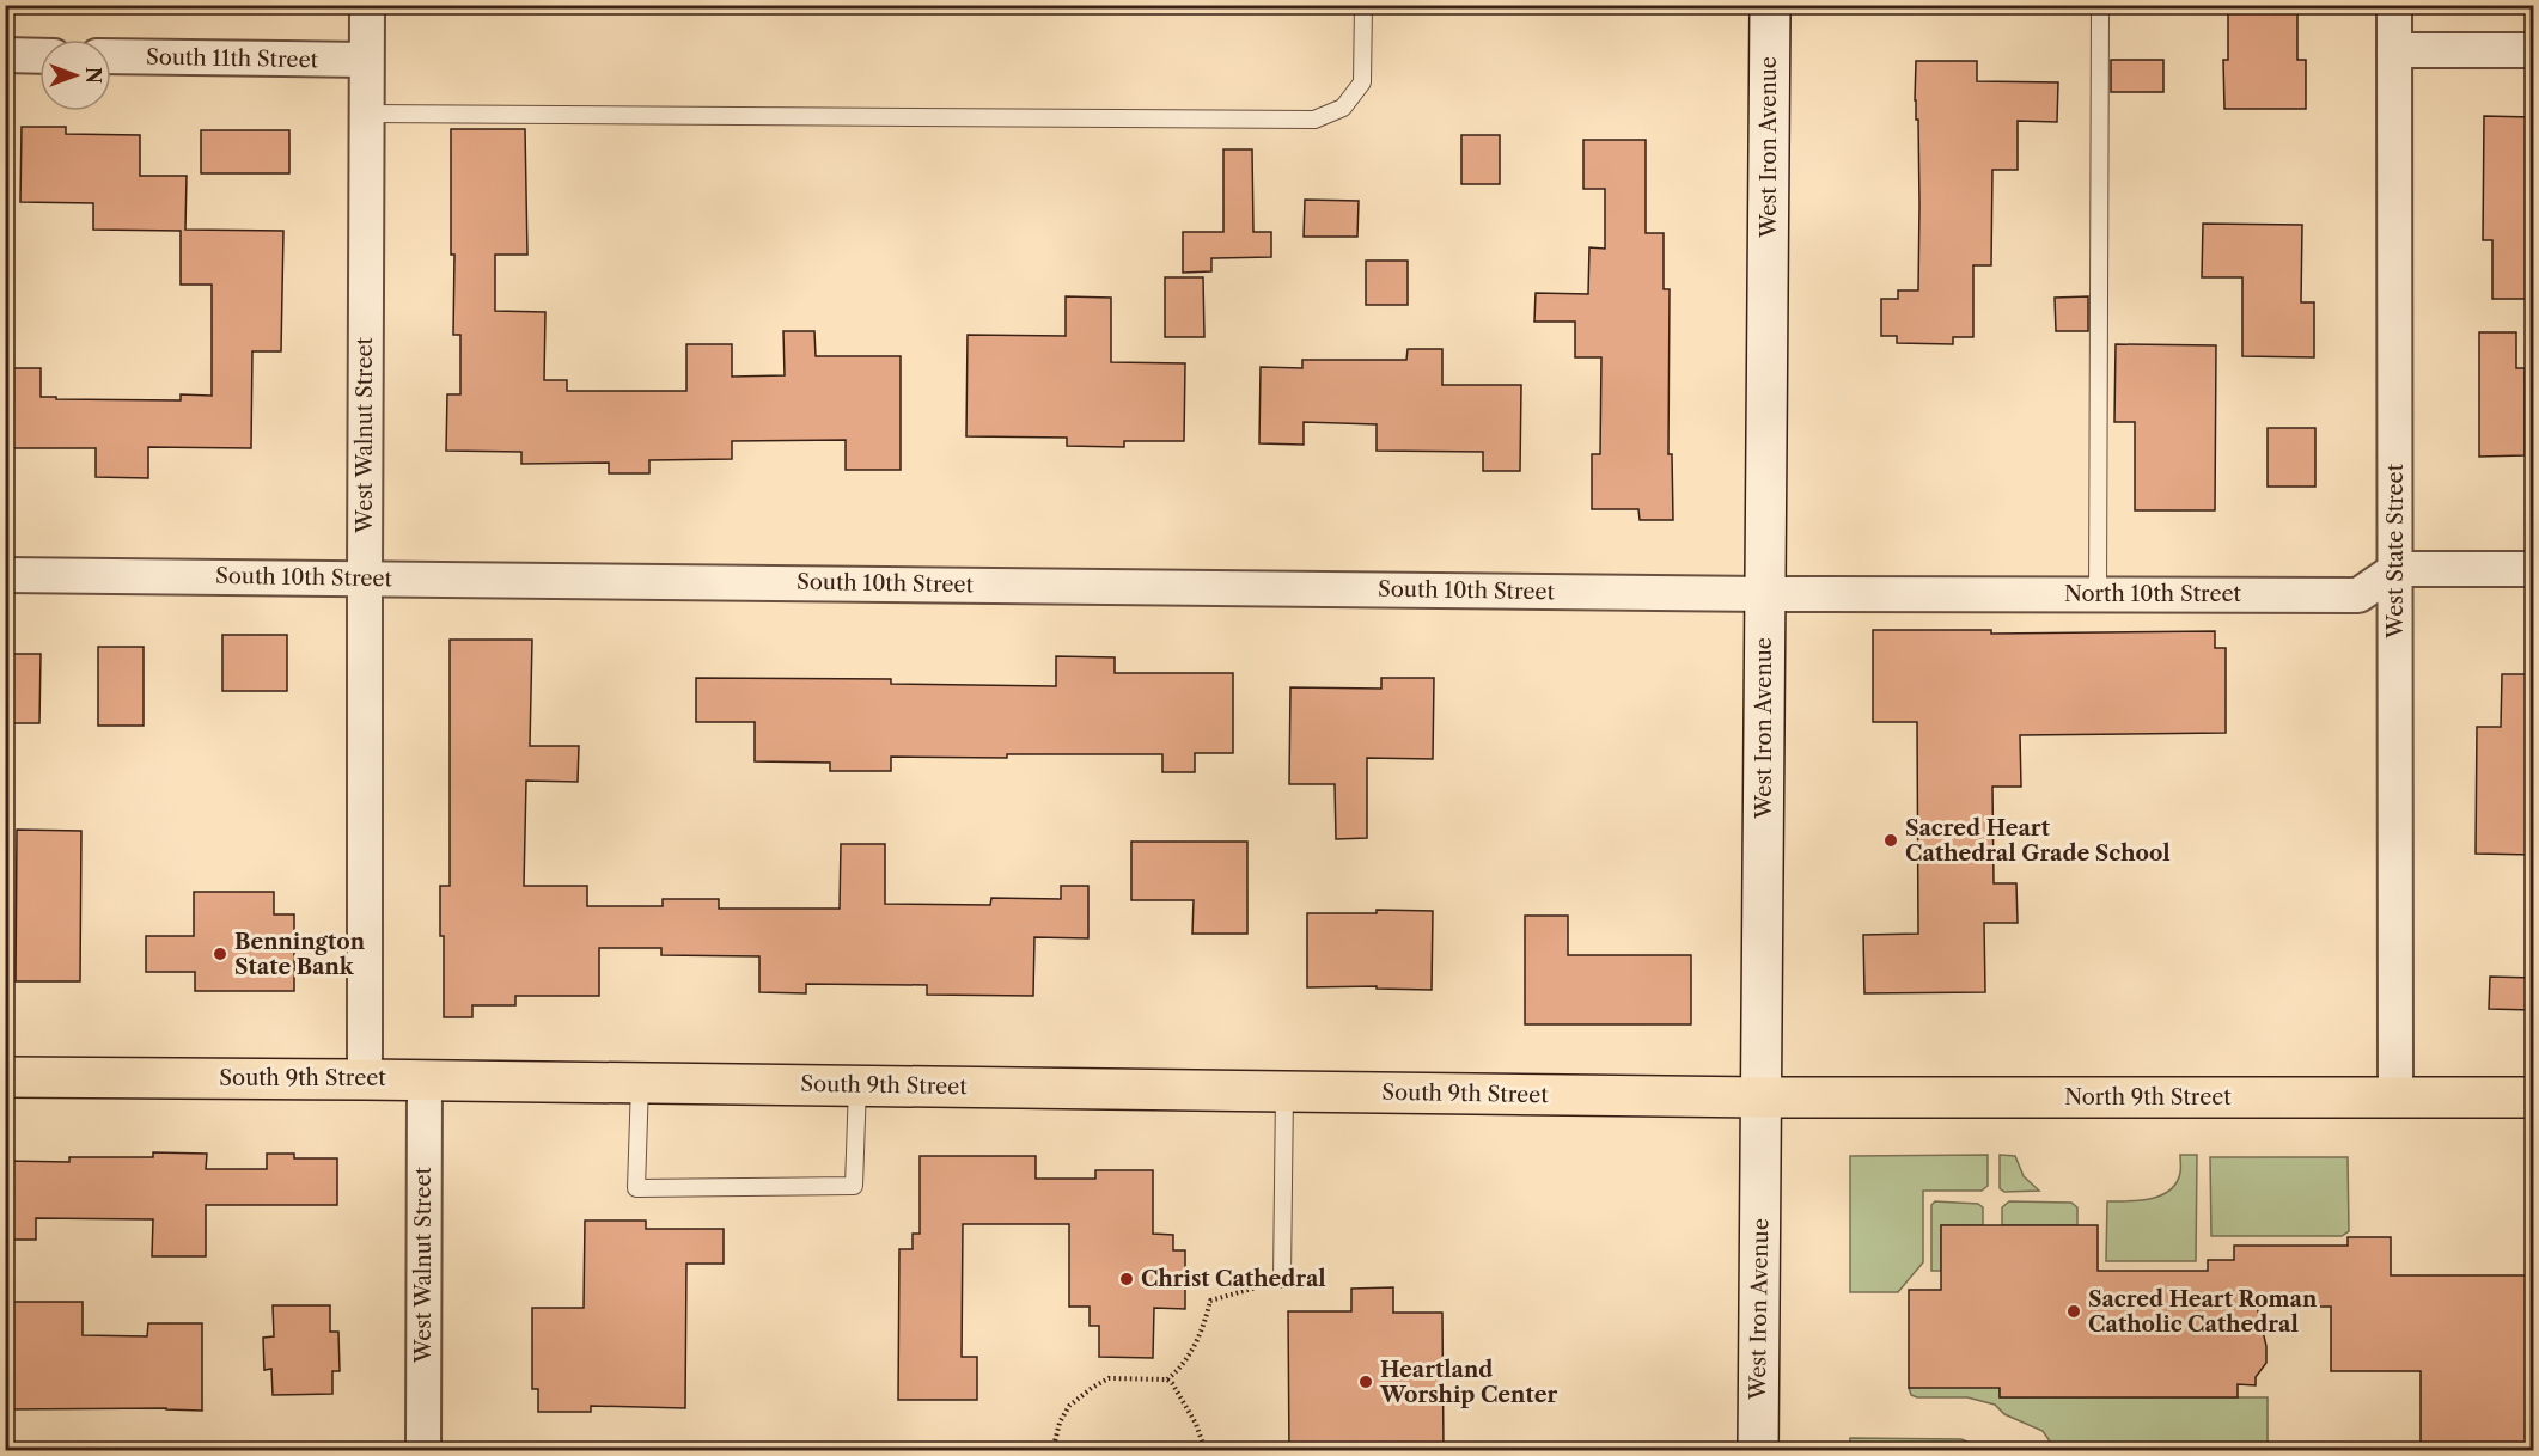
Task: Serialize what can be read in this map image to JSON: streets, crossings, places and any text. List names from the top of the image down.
{
  "streets": {
    "main road": ["South 9th Street", "North 9th Street"],
    "street": [
      "South 11th Street",
      "West Iron Avenue",
      "West Walnut Street",
      "West State Street",
      "South 10th Street",
      "North 10th Street"
    ]
  },
  "crossings": [
    ["South 11th Street", "West Walnut Street"],
    ["West Iron Avenue", "South 10th Street"],
    ["West Iron Avenue", "North 10th Street"],
    ["West Iron Avenue", "South 9th Street"],
    ["West Iron Avenue", "North 9th Street"],
    ["West Walnut Street", "South 10th Street"],
    ["West Walnut Street", "South 9th Street"],
    ["West State Street", "North 10th Street"],
    ["West State Street", "North 9th Street"],
    ["South 10th Street", "North 10th Street"],
    ["South 9th Street", "North 9th Street"]
  ],
  "places": [
    "Sacred Heart Cathedral Grade School",
    "Bennington State Bank",
    "Christ Cathedral",
    "Sacred Heart Roman Catholic Cathedral",
    "Heartland Worship Center"
  ],
  "north": "right"
}
